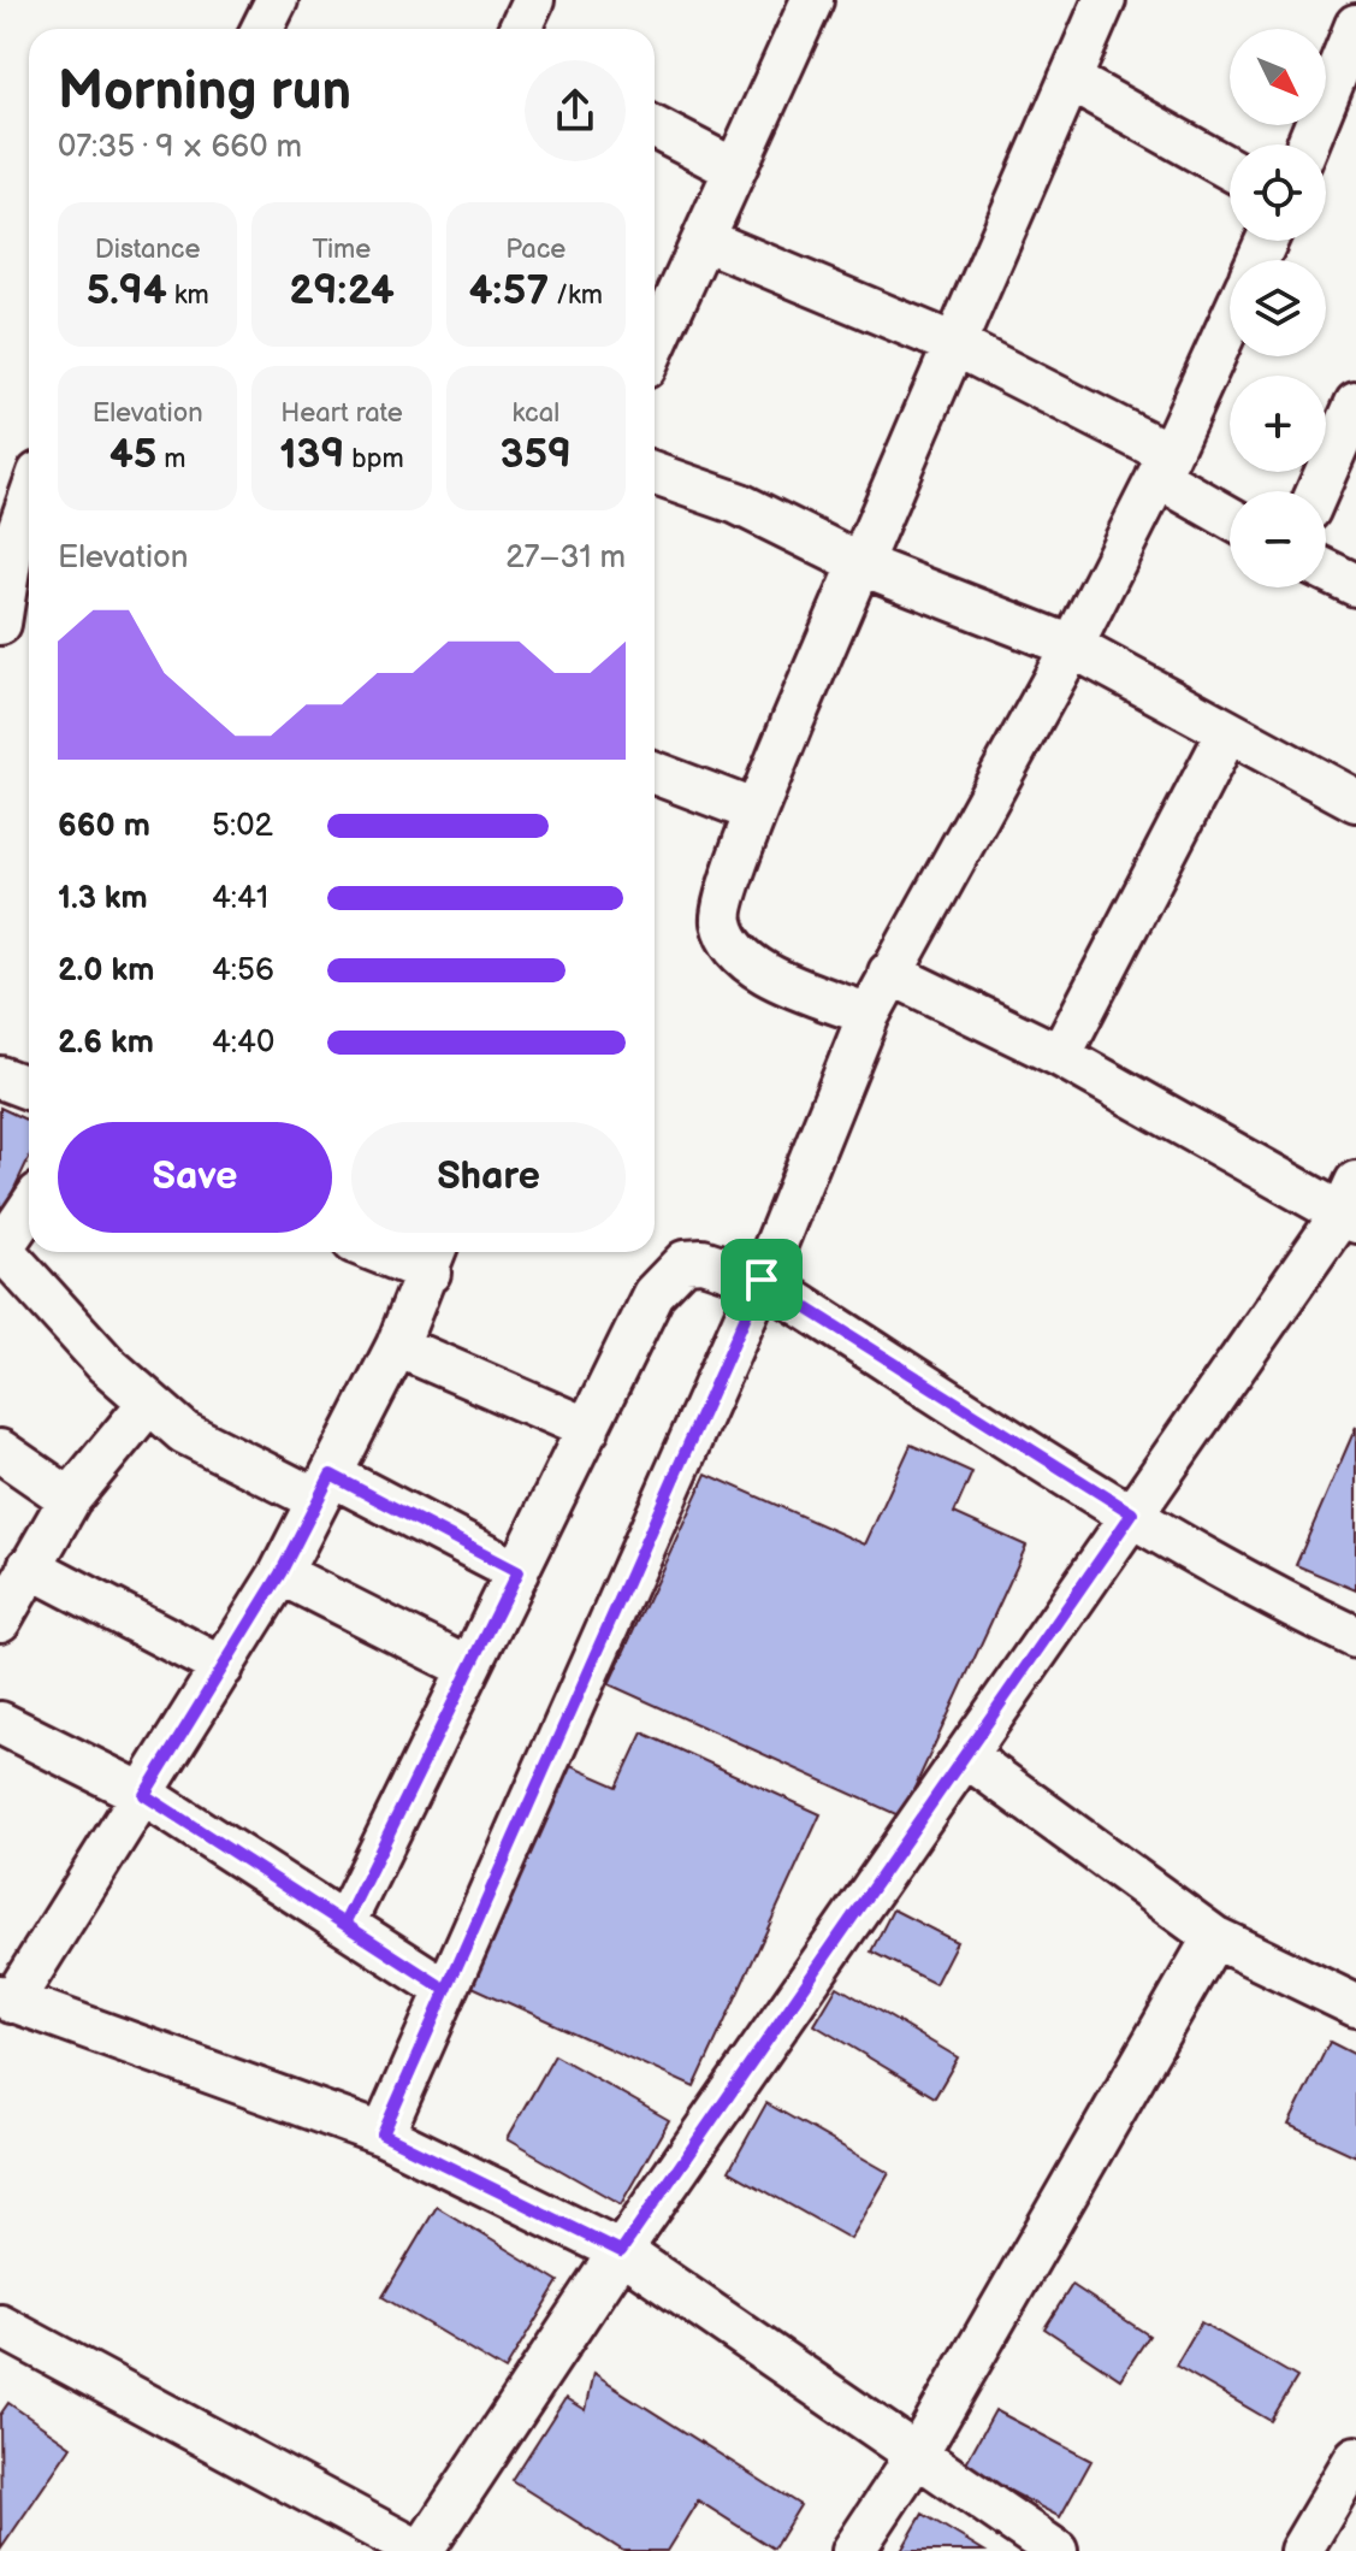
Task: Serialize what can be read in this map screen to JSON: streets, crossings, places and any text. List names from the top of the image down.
{
  "north": "bottom right",
  "page": {
    "map_buttons": ["+", "−"],
    "heading": ["Morning run", "07:35 · 9 × 660 m"],
    "stats": [
      ["Distance", "5.94 km"],
      ["Time", "29:24"],
      ["Pace", "4:57 /km"],
      ["Elevation", "45 m"],
      ["Heart rate", "139 bpm"],
      ["kcal", "359"]
    ],
    "chart": ["Elevation", "27–31 m"],
    "list": [
      {
        "name": "660 m",
        "note": "5:02"
      },
      {
        "name": "1.3 km",
        "note": "4:41"
      },
      {
        "name": "2.0 km",
        "note": "4:56"
      },
      {
        "name": "2.6 km",
        "note": "4:40"
      }
    ],
    "buttons": ["Save", "Share"]
  }
}
